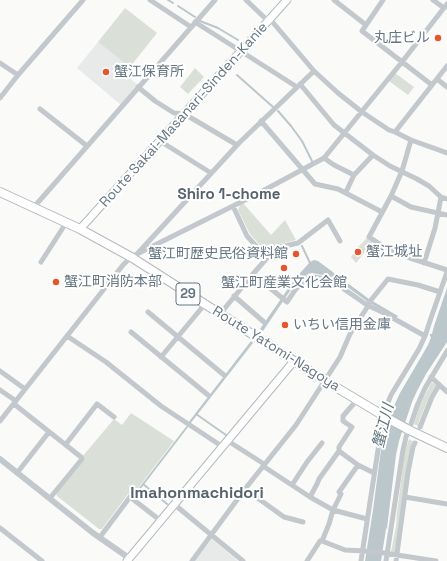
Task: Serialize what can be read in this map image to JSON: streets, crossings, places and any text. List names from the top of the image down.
{
  "streets": {
    "main road": ["Route Sakai-Masanari-Sinden-Kanie", "29", "Route Yatomi-Nagoya"]
  },
  "crossings": [
    ["Route Sakai-Masanari-Sinden-Kanie", "Route Yatomi-Nagoya"]
  ],
  "districts": ["Shiro 1-chome", "Imahonmachidori"],
  "water": ["蟹江川"],
  "places": [
    "丸庄ビル",
    "蟹江保育所",
    "蟹江城址",
    "蟹江町歴史民俗資料館",
    "蟹江町産業文化会館",
    "蟹江町消防本部",
    "いちい信用金庫"
  ]
}
